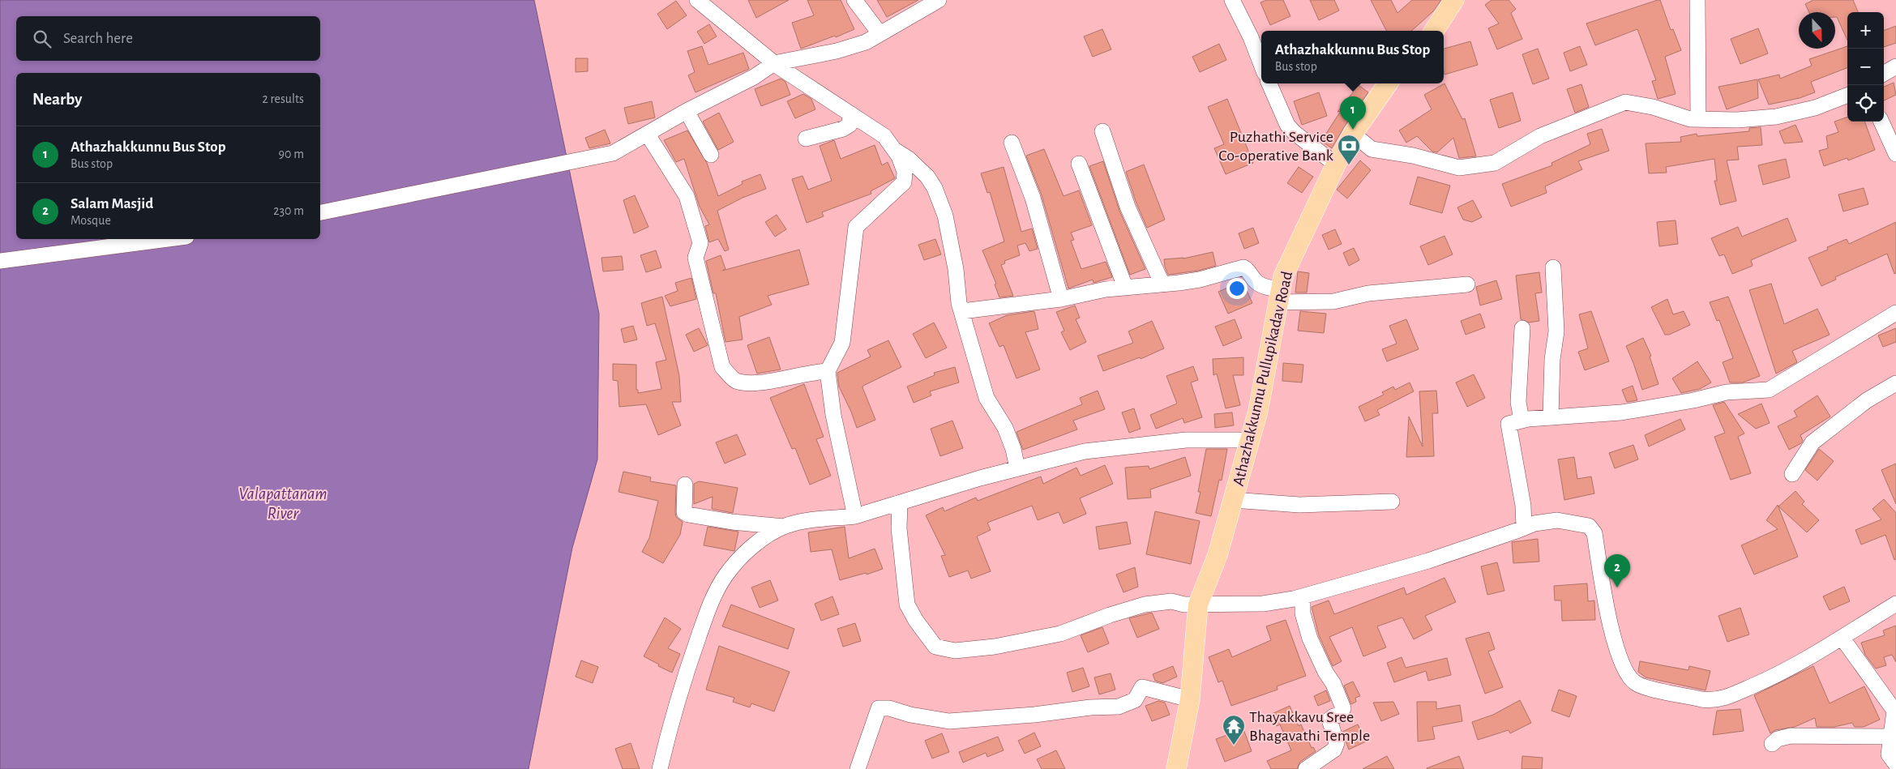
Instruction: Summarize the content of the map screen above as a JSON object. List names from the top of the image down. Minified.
{"streets":{"main road":["Athazhakkunnu Pullupikadav Road"]},"water":["Valapattanam River"],"places":{"bank":["Puzhathi Service Co-operative Bank"],"temple":["Thayakkavu Sree Bhagavathi Temple"]},"north":"bottom","page":{"map_buttons":["+","−"],"search":"Search here","popup":["Athazhakkunnu Bus Stop","Bus stop"],"heading":["Nearby","2 results"],"pins":["1","2"],"list":[{"mark":"1","name":"Athazhakkunnu Bus Stop","note":"Bus stop","value":"90 m"},{"mark":"2","name":"Salam Masjid","note":"Mosque","value":"230 m"}]}}
